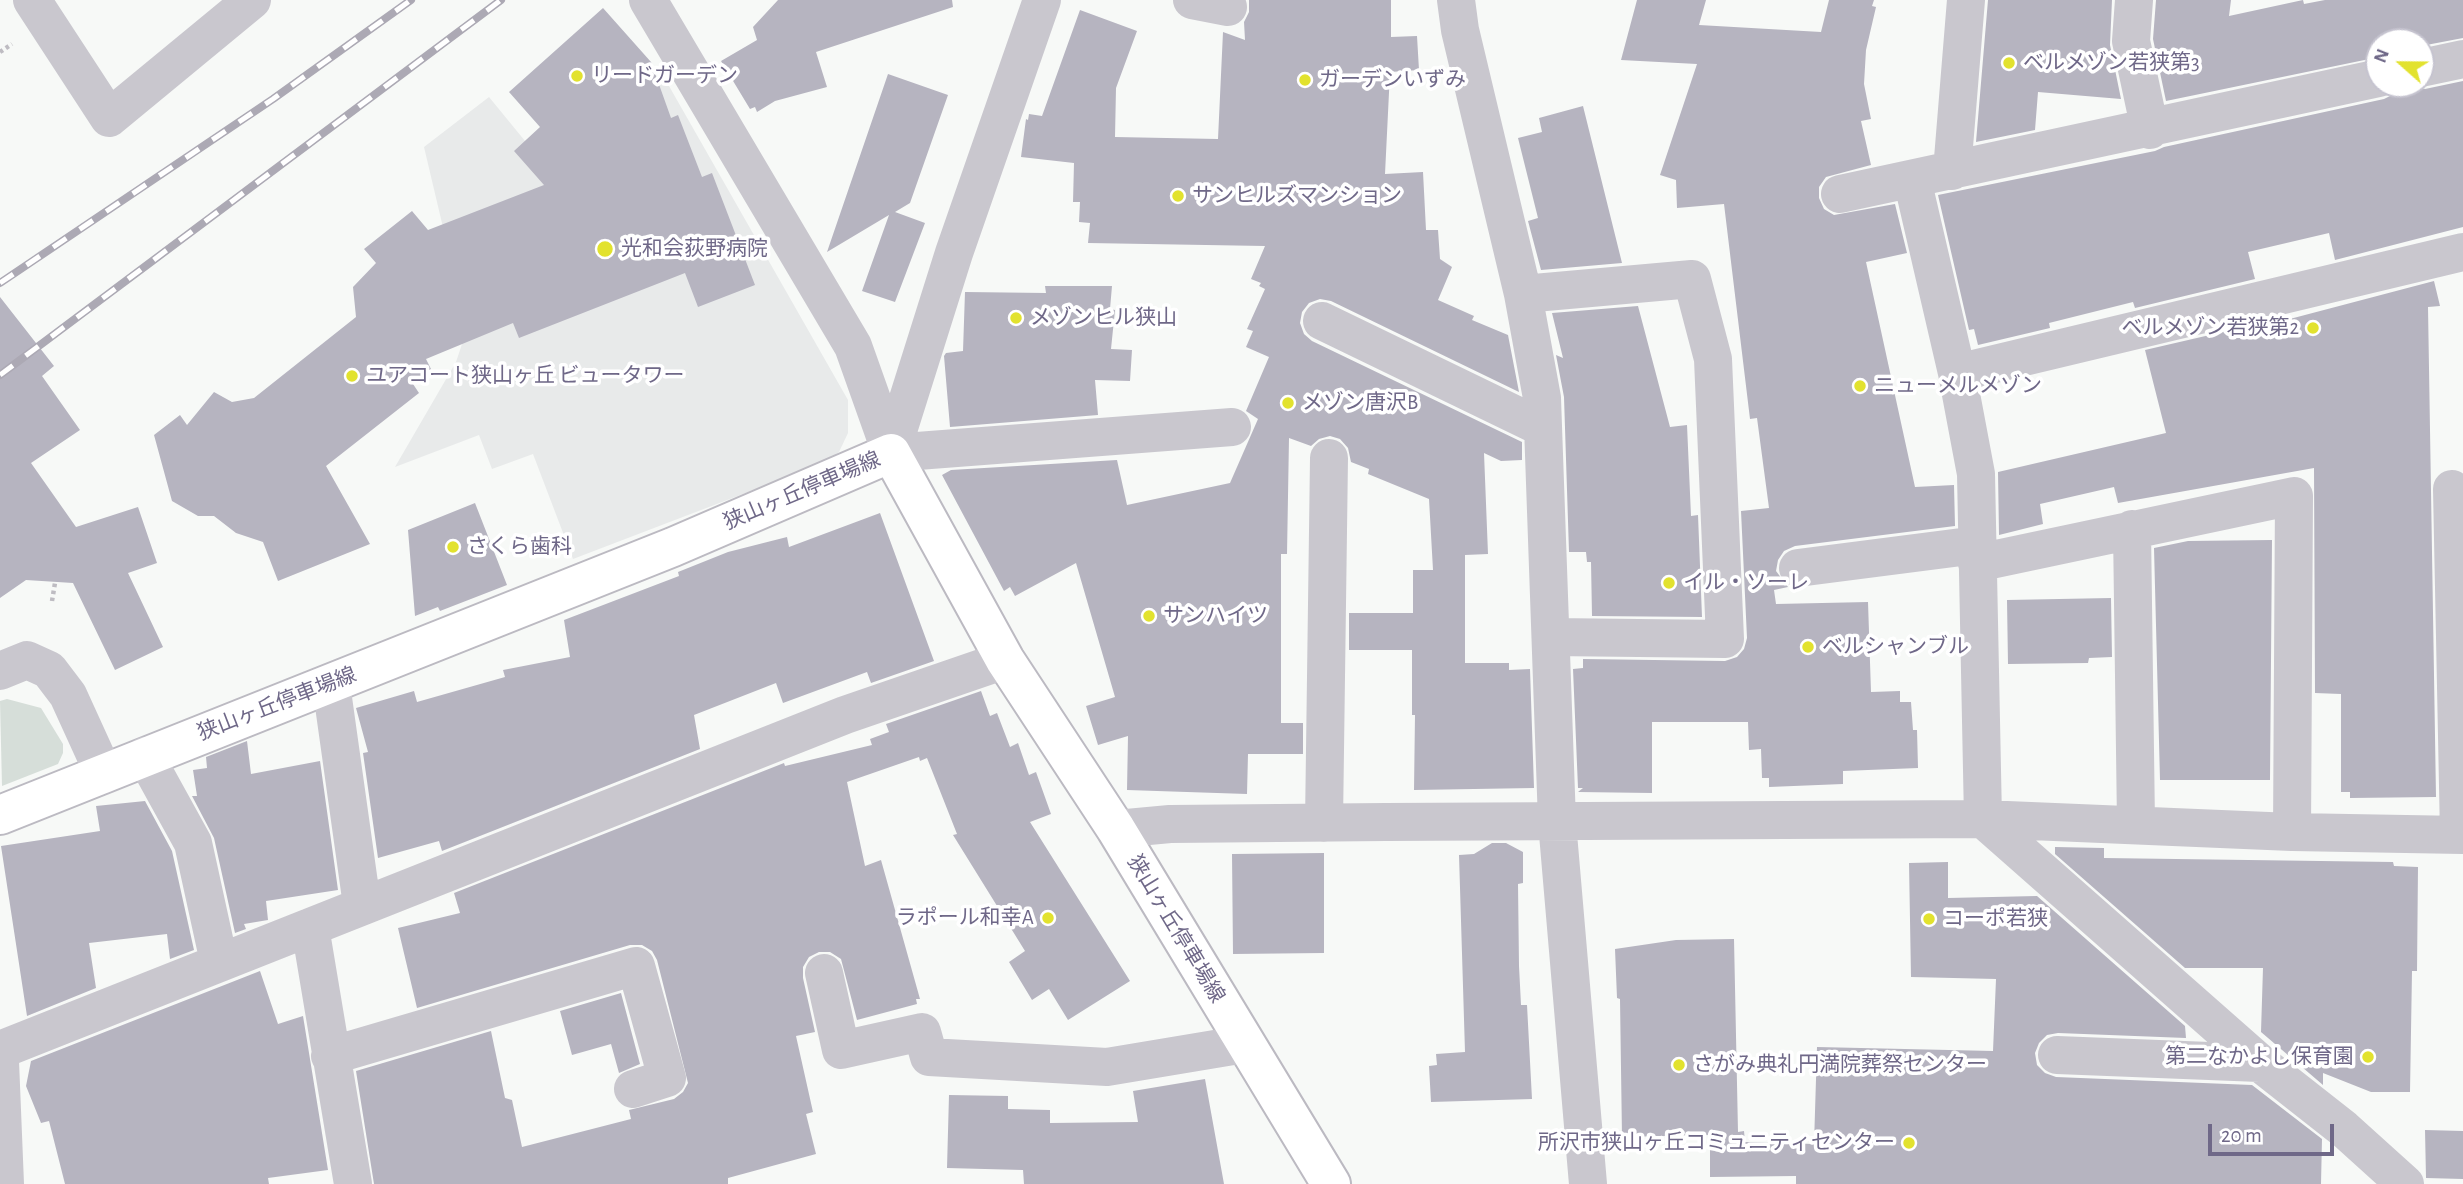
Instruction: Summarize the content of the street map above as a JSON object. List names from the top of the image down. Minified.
{"streets":{"main road":["狭山ヶ丘停車場線"]},"places":["ベルメゾン若狭第3","リードガーデン","ガーデンいずみ","サンヒルズマンション","光和会荻野病院","メゾンヒル狭山","ベルメゾン若狭第2","ユアコート狭山ヶ丘 ビュータワー","ニューメルメゾン","メゾン唐沢B","さくら歯科","イル・ソーレ","サンハイツ","ベルシャンブル","ラポール和幸A","コーポ若狭","第二なかよし保育園","さがみ典礼円満院葬祭センター","所沢市狭山ヶ丘コミュニティセンター"],"scale_bar":"20 m","north":"left"}
